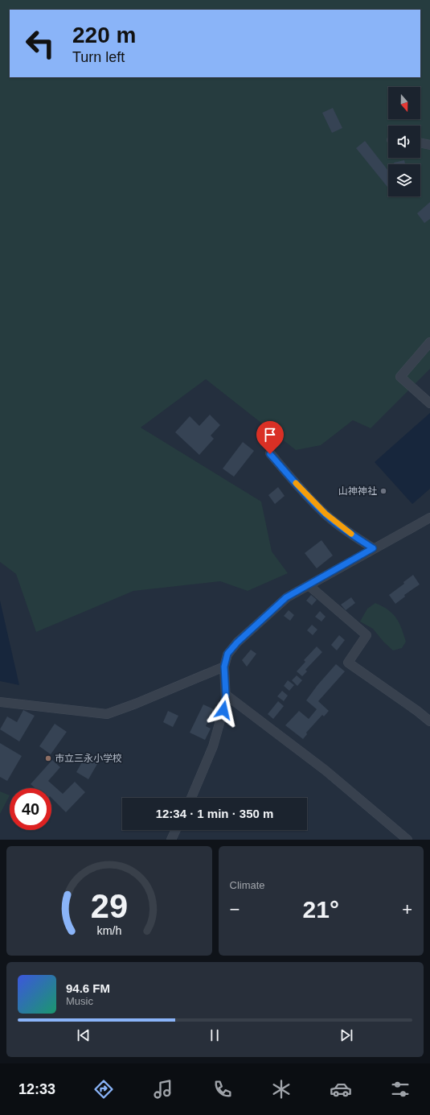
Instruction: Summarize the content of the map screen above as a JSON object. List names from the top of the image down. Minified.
{"places":["山神神社","市立三永小学校"],"north":"bottom","page":{"turn":["220 m","Turn left"],"limit":"40","trip":"12:34 · 1 min · 350 m","tile":"Climate","heat":["−","21°","+"],"song":["94.6 FM","Music"],"tabs":"12:33","gauge":["29","km/h"]}}
